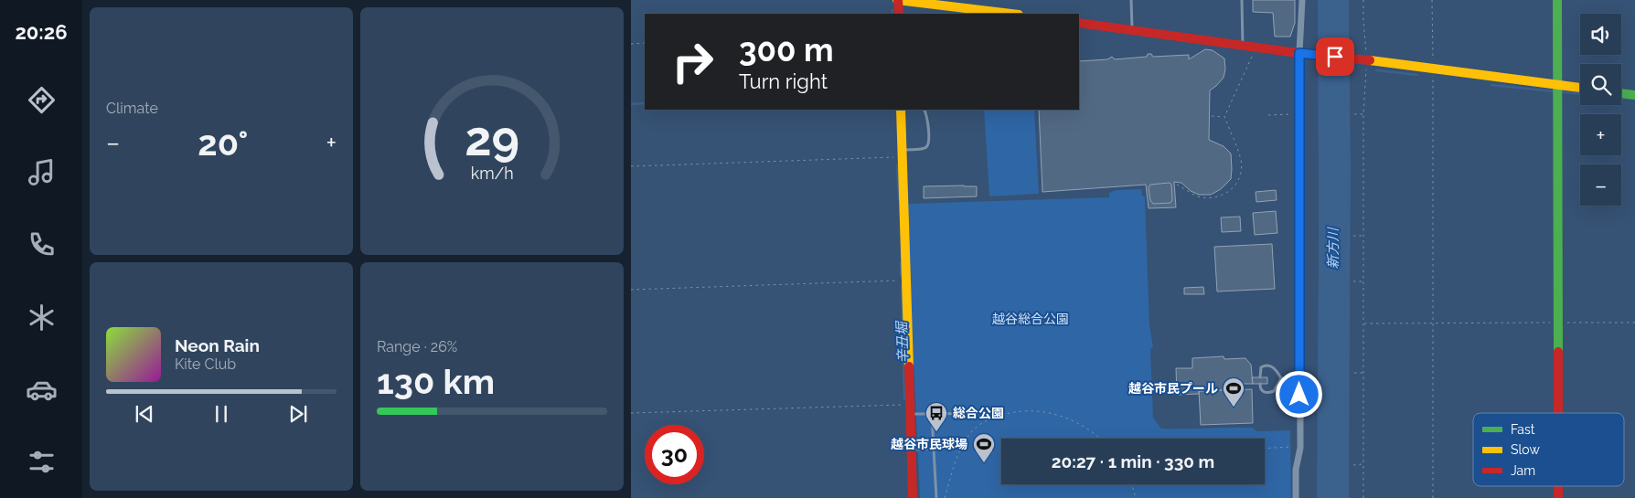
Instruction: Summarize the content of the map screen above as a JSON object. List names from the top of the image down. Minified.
{"water":["新方川","辛丑堀"],"parks":["越谷総合公園"],"places":{"sports":["越谷市民プール","越谷市民球場"],"bus stop":["総合公園"]},"legend":["Fast","Slow","Jam"],"page":{"tabs":"20:26","tile":["Climate",["Range · 26%","130 km"]],"map_buttons":["+","−"],"turn":["300 m","Turn right"],"heat":["−","20°","+"],"song":["Neon Rain","Kite Club"],"limit":"30","trip":"20:27 · 1 min · 330 m","gauge":["29","km/h"]}}
